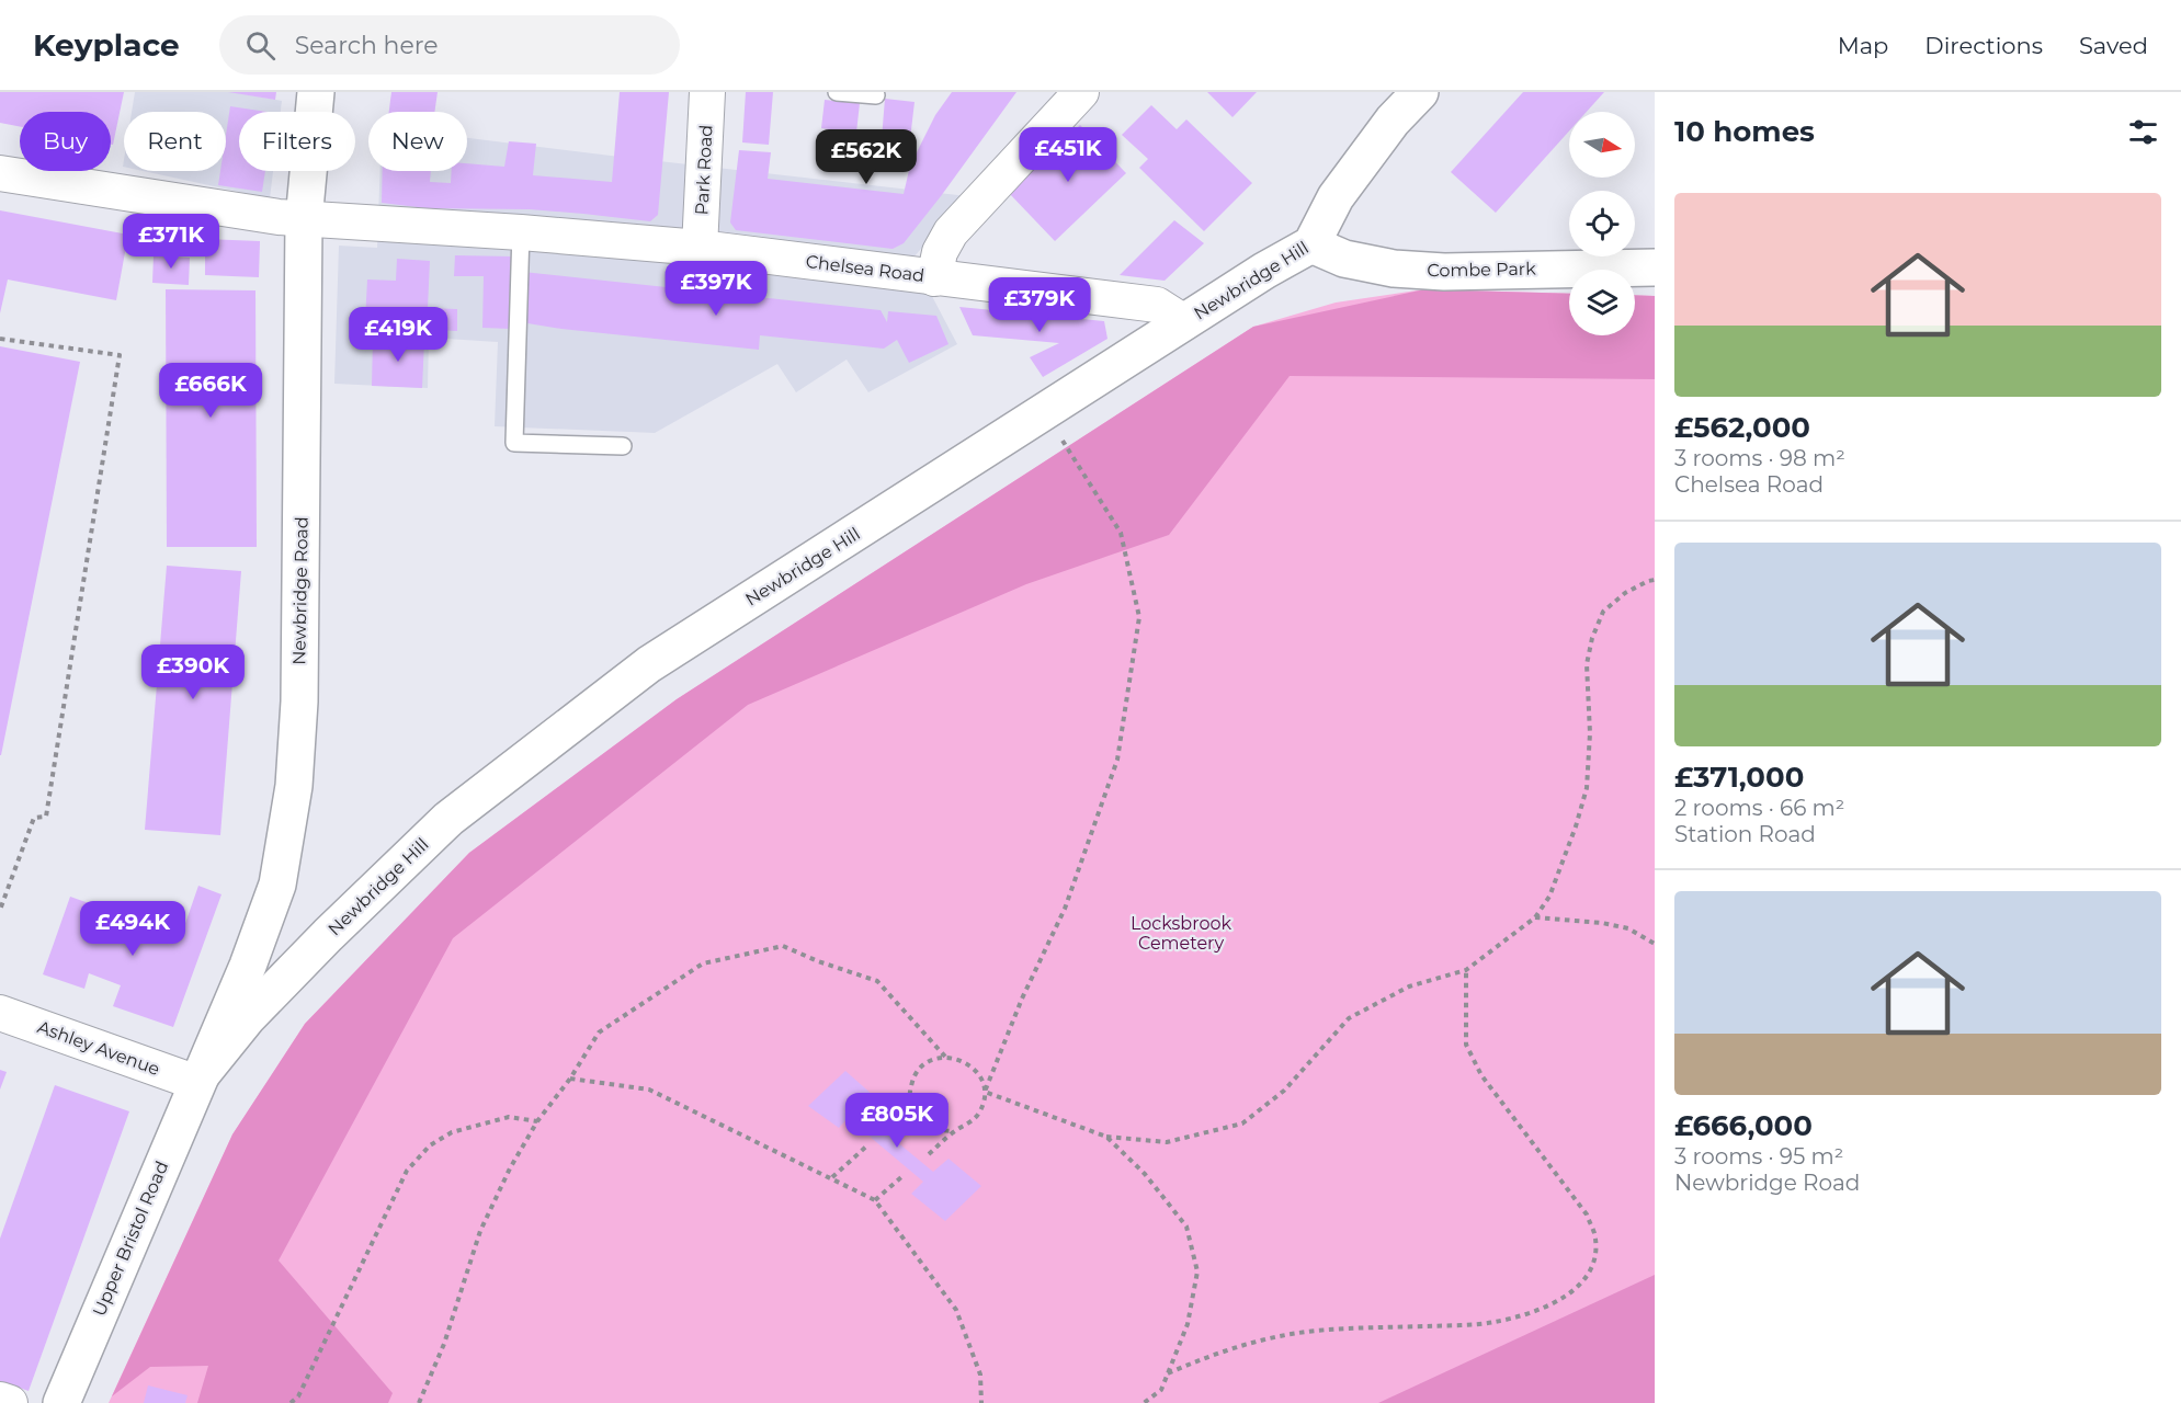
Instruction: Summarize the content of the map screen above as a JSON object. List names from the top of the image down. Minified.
{"streets":{"main road":["Combe Park","Newbridge Hill","Newbridge Road","Upper Bristol Road"],"street":["Park Road","Chelsea Road","Ashley Avenue"]},"crossings":[["Park Road","Chelsea Road"],["Chelsea Road","Newbridge Hill"],["Chelsea Road","Newbridge Road"],["Combe Park","Newbridge Hill"],["Newbridge Hill","Newbridge Road"],["Newbridge Hill","Ashley Avenue"],["Newbridge Hill","Upper Bristol Road"],["Newbridge Road","Ashley Avenue"],["Newbridge Road","Upper Bristol Road"],["Ashley Avenue","Upper Bristol Road"]],"parks":["Locksbrook Cemetery"],"north":"right","page":{"header":"Keyplace","search":"Search here","nav":["Map","Directions","Saved"],"heading":"10 homes","chip":["Buy","Rent","Filters","New"],"price":["£451K","£562K","£371K","£397K","£379K","£419K","£666K","£390K","£494K","£805K"],"list":[{"name":"£562,000","note":"3 rooms · 98 m² · Chelsea Road"},{"name":"£371,000","note":"2 rooms · 66 m² · Station Road"},{"name":"£666,000","note":"3 rooms · 95 m² · Newbridge Road"}]}}
